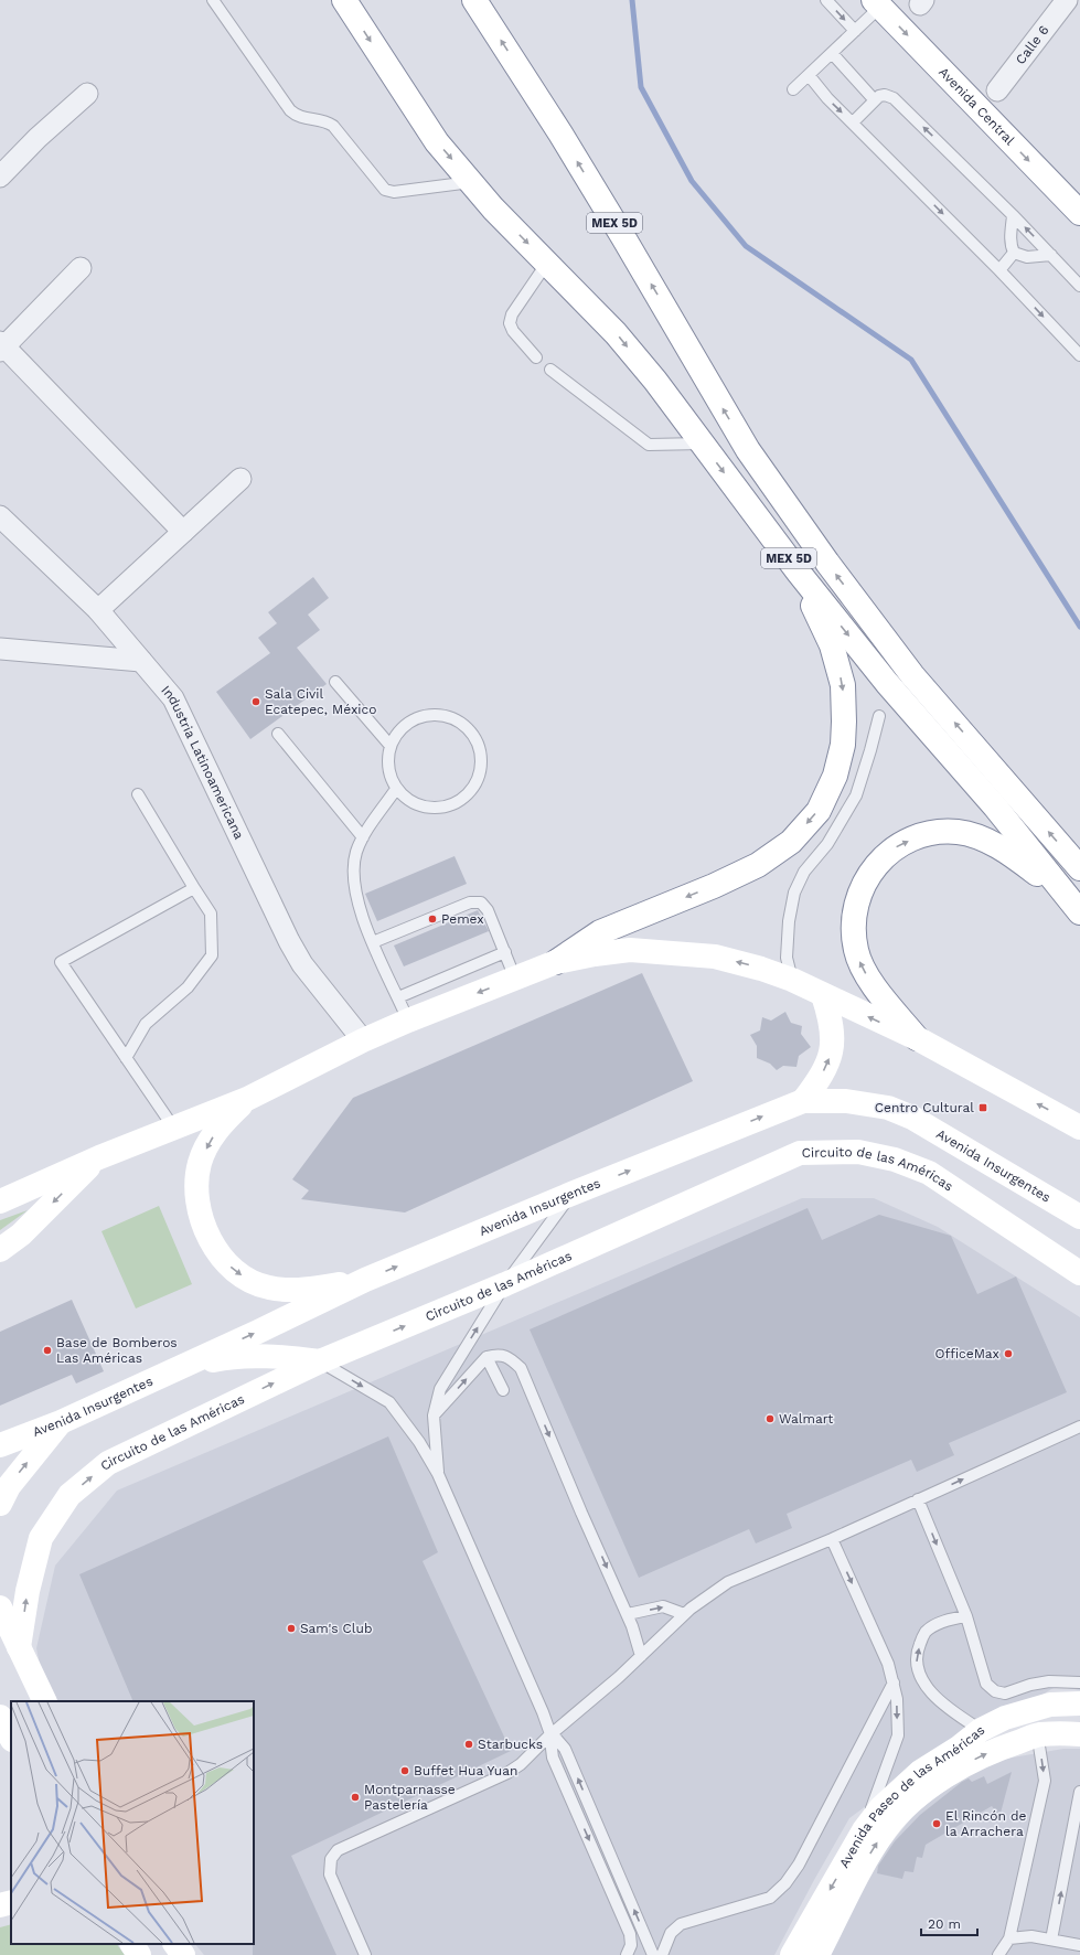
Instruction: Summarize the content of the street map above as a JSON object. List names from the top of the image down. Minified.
{"streets":{"main road":["Avenida Central","MEX 5D","Avenida Insurgentes","Circuito de las Américas","Avenida Paseo de las Américas"],"street":["Calle 6","Industria Latinoamericana"]},"one_way":["Avenida Central","Circuito de las Américas"],"places":{"other":["Sala Civil Ecatepec, México","Pemex","Base de Bomberos Las Américas","OfficeMax","Walmart","Sam's Club","Starbucks","Buffet Hua Yuan","Montparnasse Pastelería","El Rincón de la Arrachera"],"transit":["Centro Cultural"]},"scale_bar":"20 m"}
